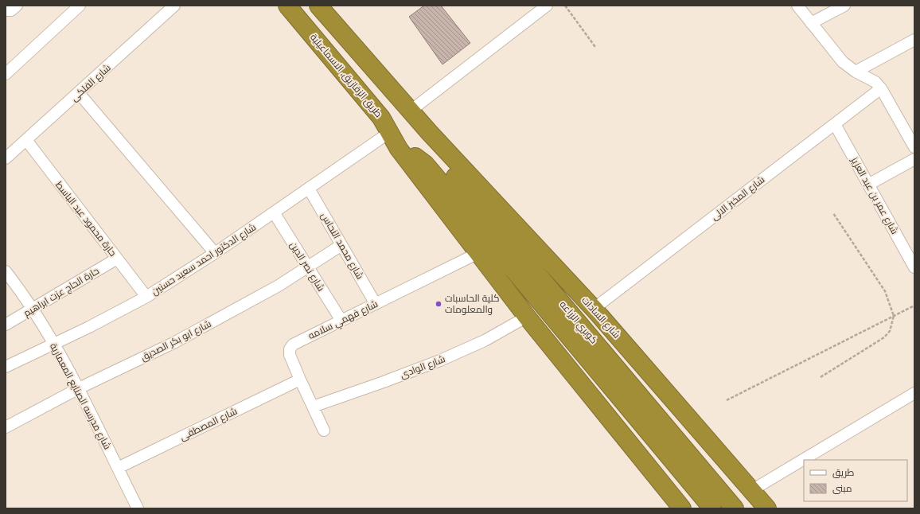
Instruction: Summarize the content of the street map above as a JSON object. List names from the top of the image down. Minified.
{"streets":{"highway":["طريق الزقازيق, الاسماعيلية","شارع السادات","كوبري الزراعه"],"street":["شارع الفلكى","شارع عمر بن عبد العزيز","شارع المخبز الالى","حارة محمود عبد الباسط","شارع محمد النحاس","شارع الدكتور احمد سعيد حسنين","شارع نصر الدين","حارة الحاج عزت ابراهيم","شارع فهمي سلامه","شارع ابو بكر الصديق","شارع الوادى","شارع مدرسه الصنايع المعمارية","شارع المصطفى"]},"crossings":[["طريق الزقازيق, الاسماعيلية","شارع الدكتور احمد سعيد حسنين"],["طريق الزقازيق, الاسماعيلية","كوبري الزراعه"],["شارع الفلكى","حارة محمود عبد الباسط"],["شارع عمر بن عبد العزيز","شارع المخبز الالى"],["شارع المخبز الالى","شارع السادات"],["حارة محمود عبد الباسط","شارع الدكتور احمد سعيد حسنين"],["حارة محمود عبد الباسط","حارة الحاج عزت ابراهيم"],["شارع محمد النحاس","شارع الدكتور احمد سعيد حسنين"],["شارع محمد النحاس","شارع فهمي سلامه"],["شارع محمد النحاس","شارع ابو بكر الصديق"],["شارع الدكتور احمد سعيد حسنين","شارع نصر الدين"],["شارع الدكتور احمد سعيد حسنين","شارع مدرسه الصنايع المعمارية"],["شارع نصر الدين","شارع فهمي سلامه"],["شارع نصر الدين","شارع ابو بكر الصديق"],["حارة الحاج عزت ابراهيم","شارع مدرسه الصنايع المعمارية"],["شارع السادات","كوبري الزراعه"],["شارع فهمي سلامه","شارع الوادى"],["شارع فهمي سلامه","شارع المصطفى"],["شارع ابو بكر الصديق","شارع مدرسه الصنايع المعمارية"],["شارع مدرسه الصنايع المعمارية","شارع المصطفى"]],"places":["كلية الحاسبات والمعلومات"],"legend":["طريق","مبنى"]}
